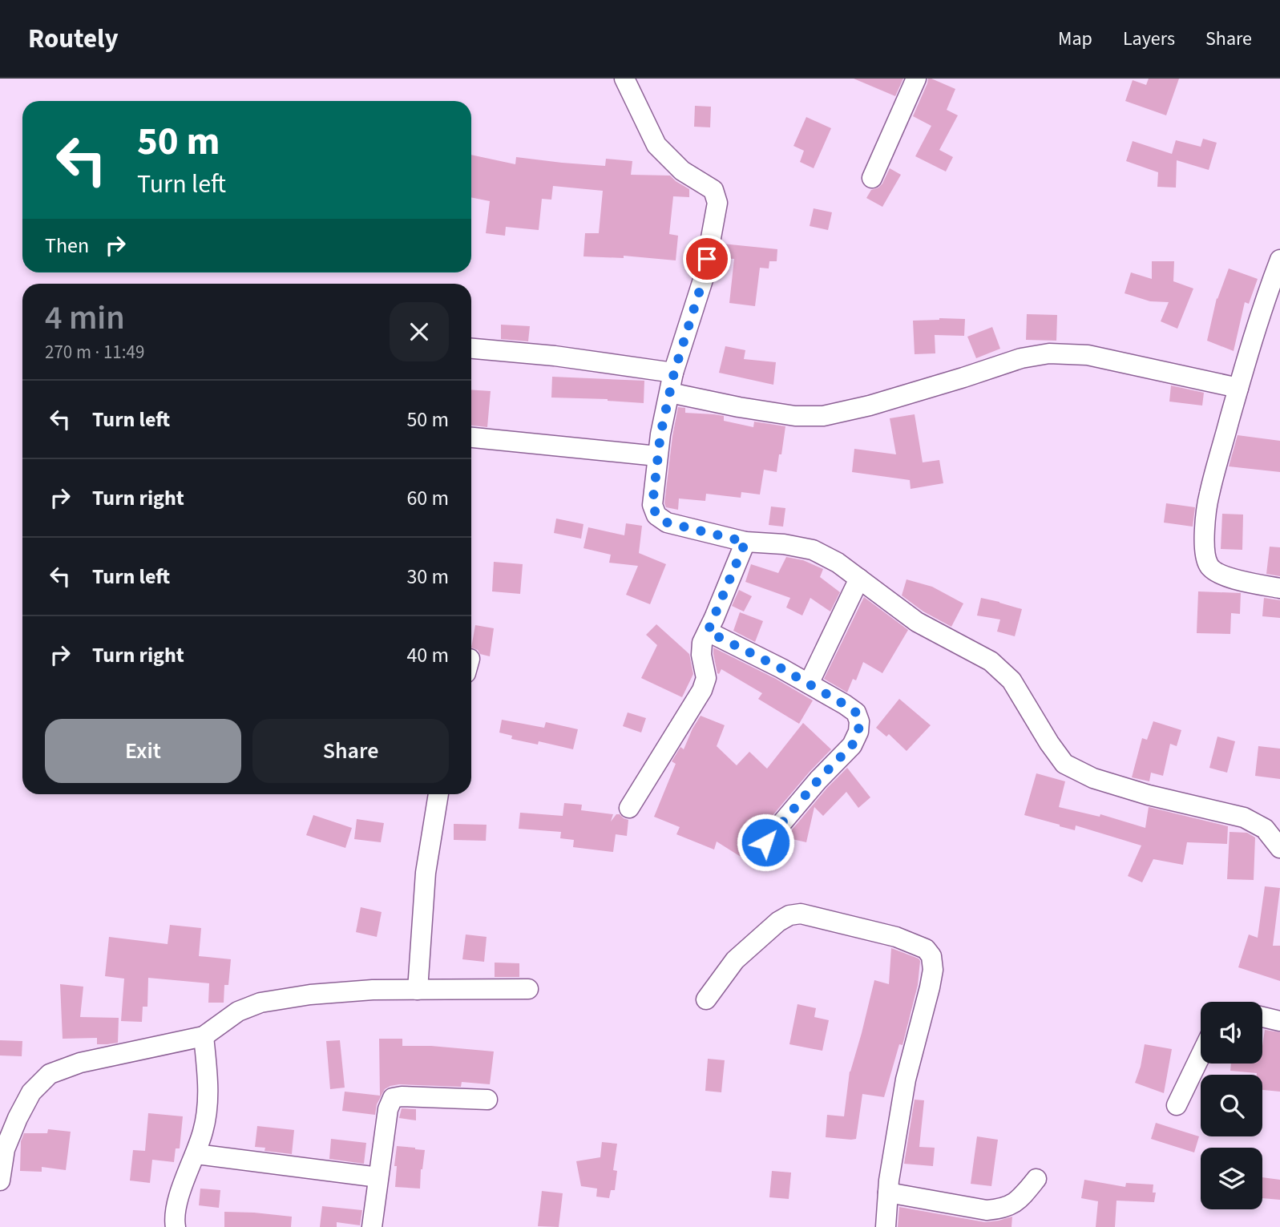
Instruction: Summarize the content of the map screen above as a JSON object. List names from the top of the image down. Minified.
{"page":{"header":"Routely","nav":["Map","Layers","Share"],"turn":["50 m","Turn left"],"then":"Then","heading":["4 min","270 m · 11:49"],"list":[{"name":"Turn left","value":"50 m"},{"name":"Turn right","value":"60 m"},{"name":"Turn left","value":"30 m"},{"name":"Turn right","value":"40 m"}],"buttons":["Exit","Share"]}}
